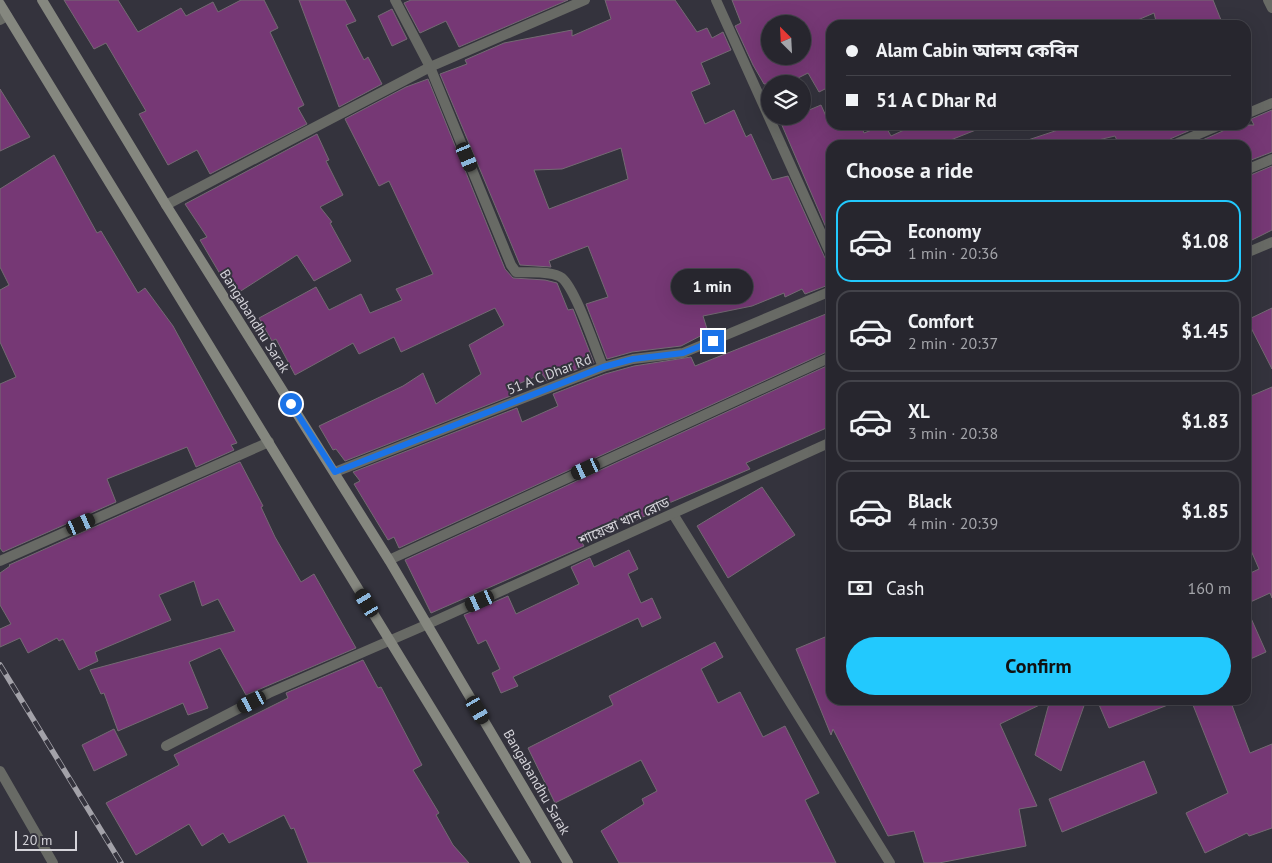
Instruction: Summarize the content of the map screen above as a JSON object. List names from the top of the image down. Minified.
{"streets":{"main road":["Bangabandhu Sarak"],"street":["51 A C Dhar Rd","শায়েস্তা খান রোড"]},"crossings":[["Bangabandhu Sarak","51 A C Dhar Rd"],["Bangabandhu Sarak","শায়েস্তা খান রোড"]],"scale_bar":"20 m","north":"top left","page":{"banner":["Alam Cabin আলম কেবিন","51 A C Dhar Rd"],"heading":"Choose a ride","list":[{"name":"Economy","note":"1 min · 20:36","value":"$1.08"},{"name":"Comfort","note":"2 min · 20:37","value":"$1.45"},{"name":"XL","note":"3 min · 20:38","value":"$1.83"},{"name":"Black","note":"4 min · 20:39","value":"$1.85"}],"bubble":"1 min","pay":["Cash","160 m"],"buttons":"Confirm","scale":"20 m"}}
